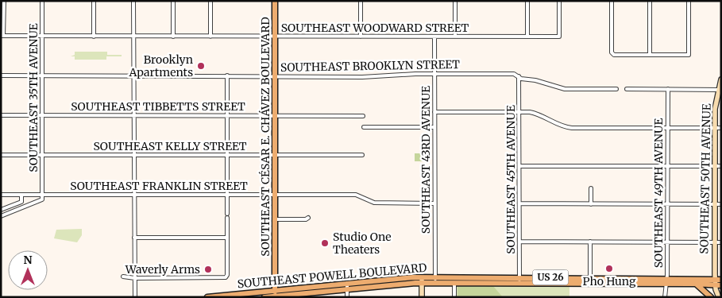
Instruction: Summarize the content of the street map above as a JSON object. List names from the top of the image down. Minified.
{"streets":{"main road":["SOUTHEAST CÉSAR E. CHÁVEZ BOULEVARD","SOUTHEAST 50TH AVENUE","SOUTHEAST POWELL BOULEVARD","US 26"],"street":["SOUTHEAST WOODWARD STREET","SOUTHEAST BROOKLYN STREET","SOUTHEAST 35TH AVENUE","SOUTHEAST TIBBETTS STREET","SOUTHEAST KELLY STREET","SOUTHEAST 43RD AVENUE","SOUTHEAST 45TH AVENUE","SOUTHEAST FRANKLIN STREET","SOUTHEAST 49TH AVENUE"]},"crossings":[["SOUTHEAST WOODWARD STREET","SOUTHEAST 35TH AVENUE"],["SOUTHEAST WOODWARD STREET","SOUTHEAST CÉSAR E. CHÁVEZ BOULEVARD"],["SOUTHEAST WOODWARD STREET","SOUTHEAST 43RD AVENUE"],["SOUTHEAST BROOKLYN STREET","SOUTHEAST 35TH AVENUE"],["SOUTHEAST BROOKLYN STREET","SOUTHEAST CÉSAR E. CHÁVEZ BOULEVARD"],["SOUTHEAST BROOKLYN STREET","SOUTHEAST 43RD AVENUE"],["SOUTHEAST BROOKLYN STREET","SOUTHEAST 45TH AVENUE"],["SOUTHEAST 35TH AVENUE","SOUTHEAST TIBBETTS STREET"],["SOUTHEAST 35TH AVENUE","SOUTHEAST KELLY STREET"],["SOUTHEAST 35TH AVENUE","SOUTHEAST FRANKLIN STREET"],["SOUTHEAST TIBBETTS STREET","SOUTHEAST CÉSAR E. CHÁVEZ BOULEVARD"],["SOUTHEAST CÉSAR E. CHÁVEZ BOULEVARD","SOUTHEAST KELLY STREET"],["SOUTHEAST CÉSAR E. CHÁVEZ BOULEVARD","SOUTHEAST FRANKLIN STREET"],["SOUTHEAST CÉSAR E. CHÁVEZ BOULEVARD","SOUTHEAST POWELL BOULEVARD"],["SOUTHEAST 43RD AVENUE","SOUTHEAST FRANKLIN STREET"],["SOUTHEAST 43RD AVENUE","SOUTHEAST POWELL BOULEVARD"],["SOUTHEAST 50TH AVENUE","SOUTHEAST POWELL BOULEVARD"],["SOUTHEAST 45TH AVENUE","SOUTHEAST POWELL BOULEVARD"],["SOUTHEAST 49TH AVENUE","SOUTHEAST POWELL BOULEVARD"]],"places":["Brooklyn Apartments","Studio One Theaters","Pho Hung","Waverly Arms"],"north":"top"}
